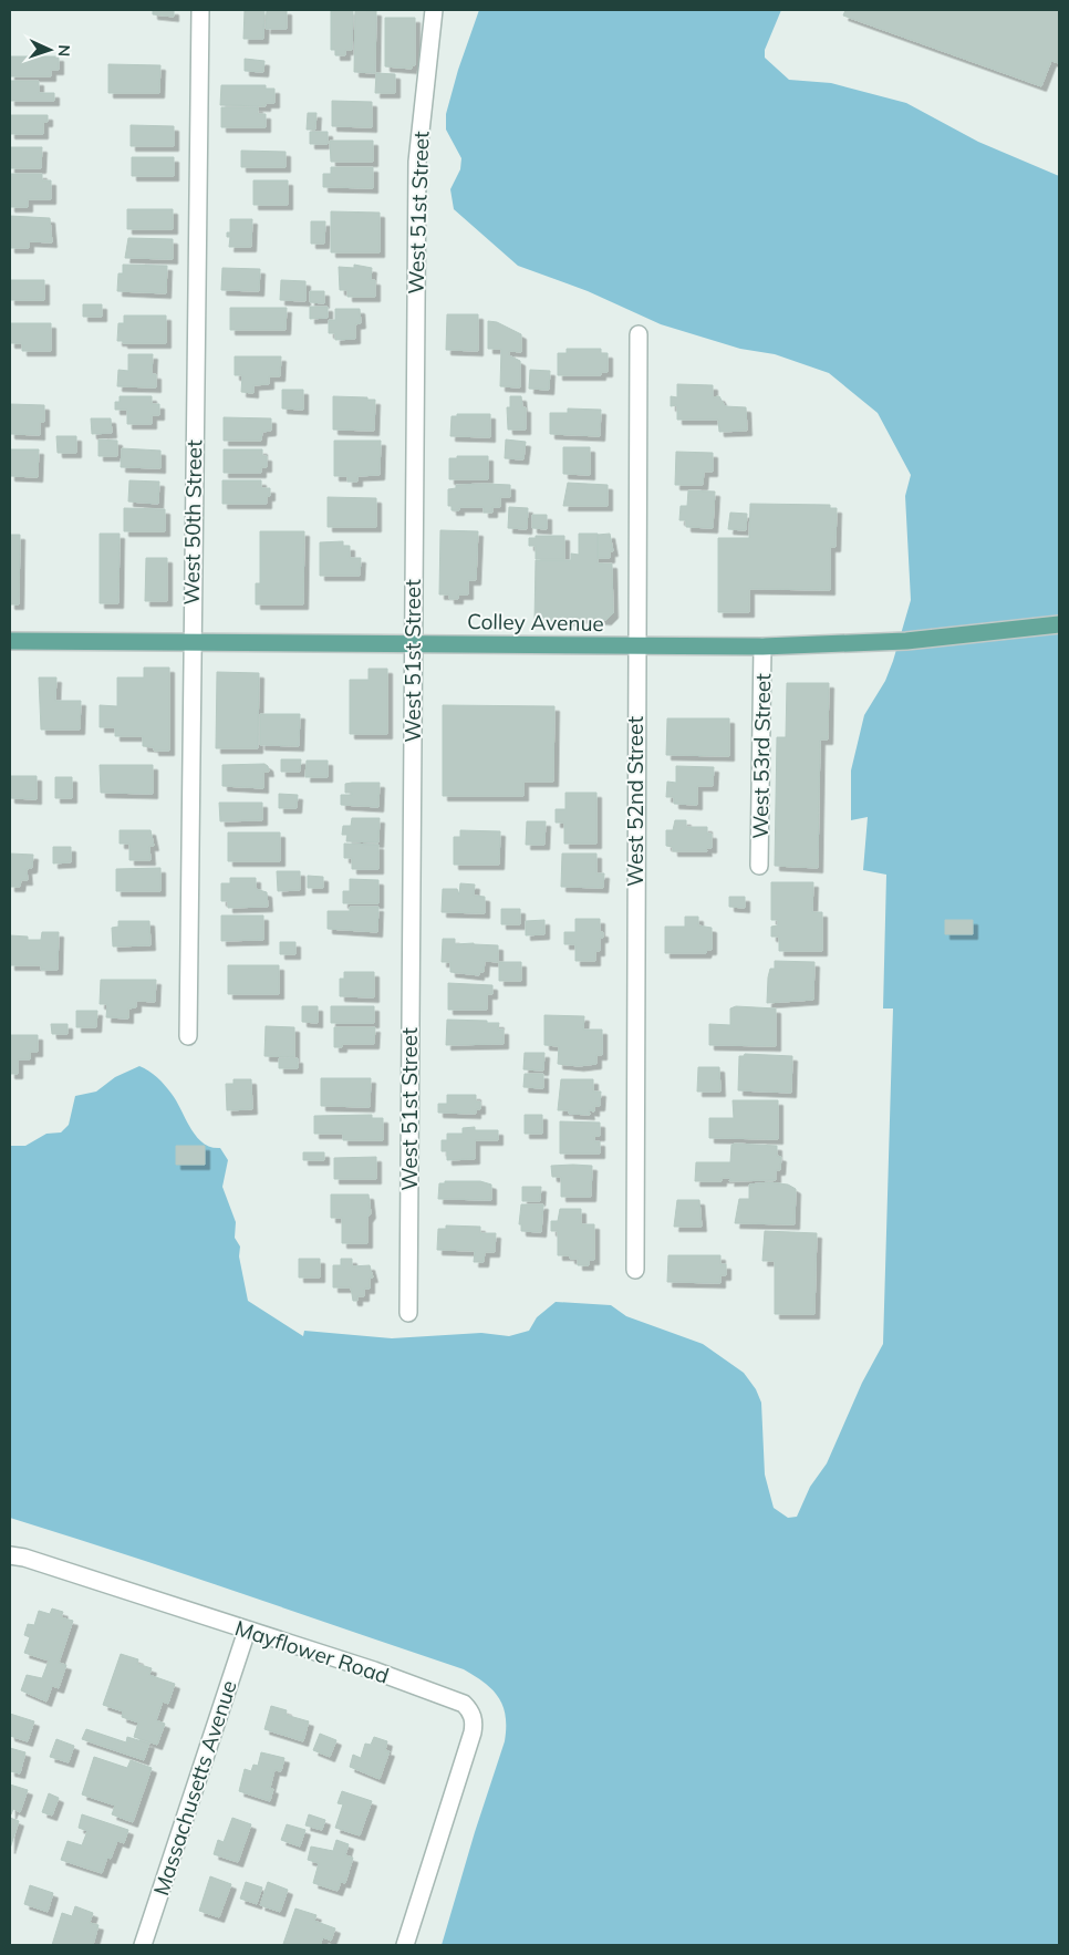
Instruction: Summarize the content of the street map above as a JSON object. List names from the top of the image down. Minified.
{"streets":{"main road":["Colley Avenue"],"street":["West 51st Street","West 50th Street","West 53rd Street","West 52nd Street","Mayflower Road","Massachusetts Avenue"]},"crossings":[["West 51st Street","Colley Avenue"],["West 50th Street","Colley Avenue"],["Colley Avenue","West 53rd Street"],["Colley Avenue","West 52nd Street"],["Mayflower Road","Massachusetts Avenue"]],"north":"right"}
